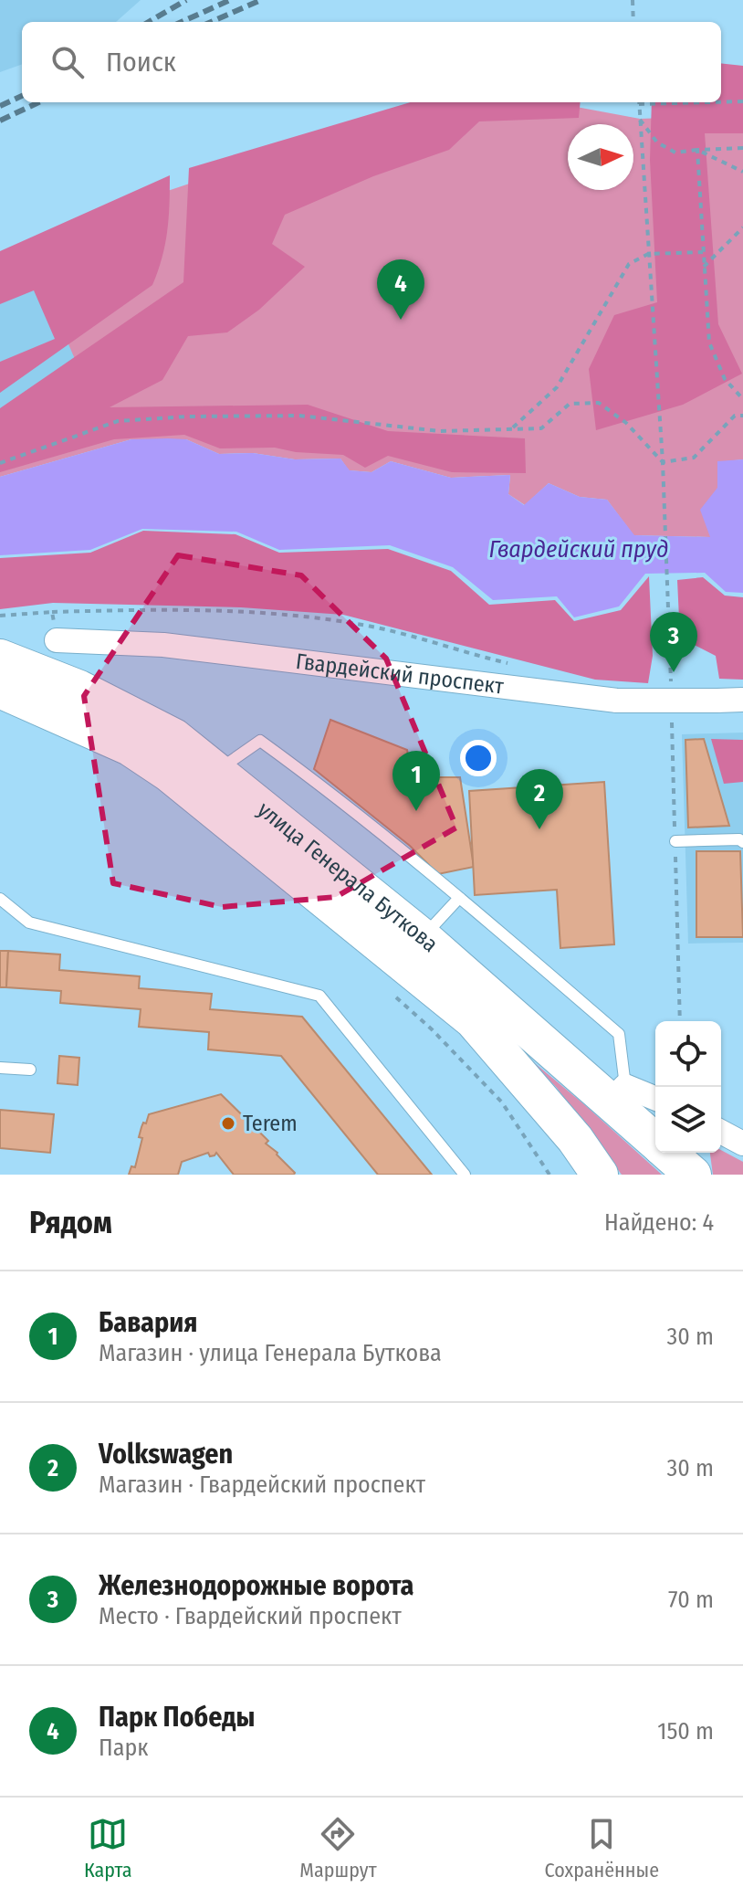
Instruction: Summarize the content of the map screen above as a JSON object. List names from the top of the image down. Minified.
{"streets":{"main road":["улица Генерала Буткова"],"street":["Гвардейский проспект"]},"water":["Гвардейский пруд"],"places":["Terem"],"north":"right","page":{"search":"Поиск","pins":["4","3","1","2"],"heading":["Рядом","Найдено: 4"],"list":[{"mark":"1","name":"Бавария","note":"Магазин · улица Генерала Буткова","value":"30 m"},{"mark":"2","name":"Volkswagen","note":"Магазин · Гвардейский проспект","value":"30 m"},{"mark":"3","name":"Железнодорожные ворота","note":"Место · Гвардейский проспект","value":"70 m"},{"mark":"4","name":"Парк Победы","note":"Парк","value":"150 m"}],"nav":["Карта","Маршрут","Сохранённые"]}}
